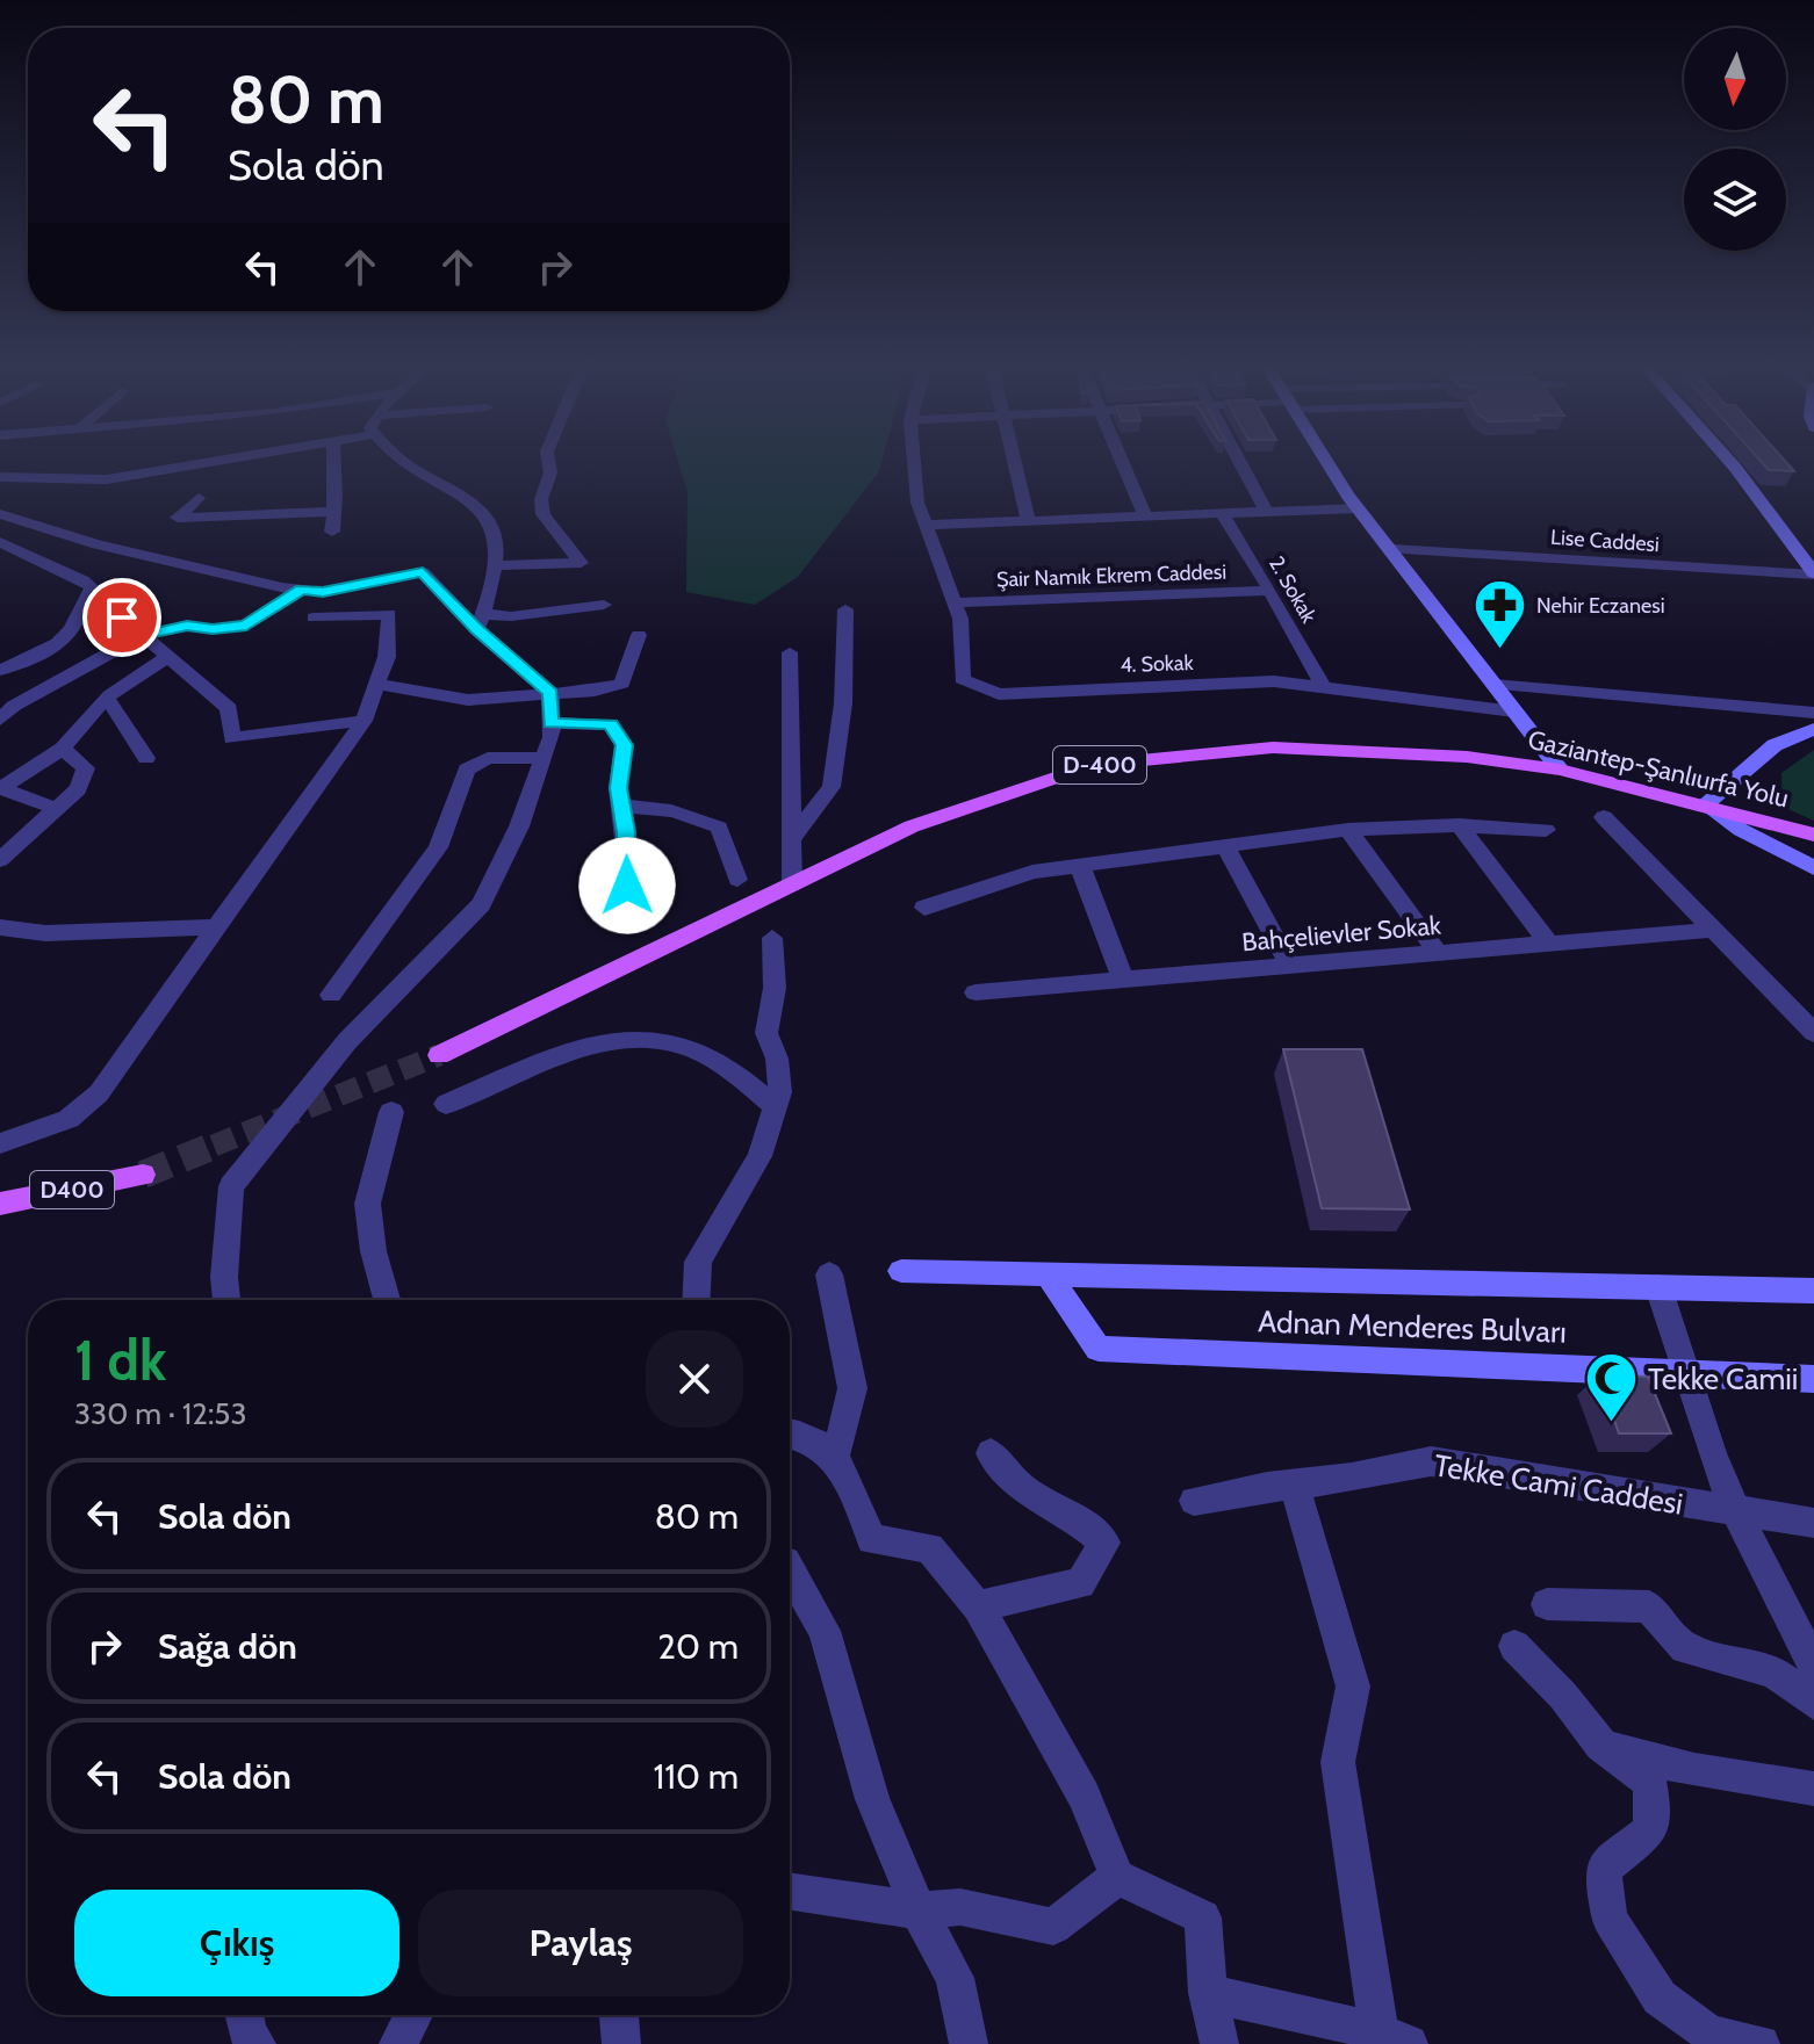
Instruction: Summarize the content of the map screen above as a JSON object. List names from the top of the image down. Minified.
{"streets":{"main road":["D-400","Gaziantep-Şanlıurfa Yolu","D400"],"street":["Lise Caddesi","Şair Namık Ekrem Caddesi","2. Sokak","4. Sokak","Bahçelievler Sokak","Adnan Menderes Bulvarı","Tekke Cami Caddesi"]},"crossings":[["Şair Namık Ekrem Caddesi","2. Sokak"],["Şair Namık Ekrem Caddesi","4. Sokak"],["2. Sokak","4. Sokak"]],"places":{"pharmacy":["Nehir Eczanesi"],"mosque":["Tekke Camii"]},"north":"bottom","page":{"turn":["80 m","Sola dön"],"heading":["1 dk","330 m · 12:53"],"list":[{"name":"Sola dön","value":"80 m"},{"name":"Sağa dön","value":"20 m"},{"name":"Sola dön","value":"110 m"}],"buttons":["Çıkış","Paylaş"]}}
